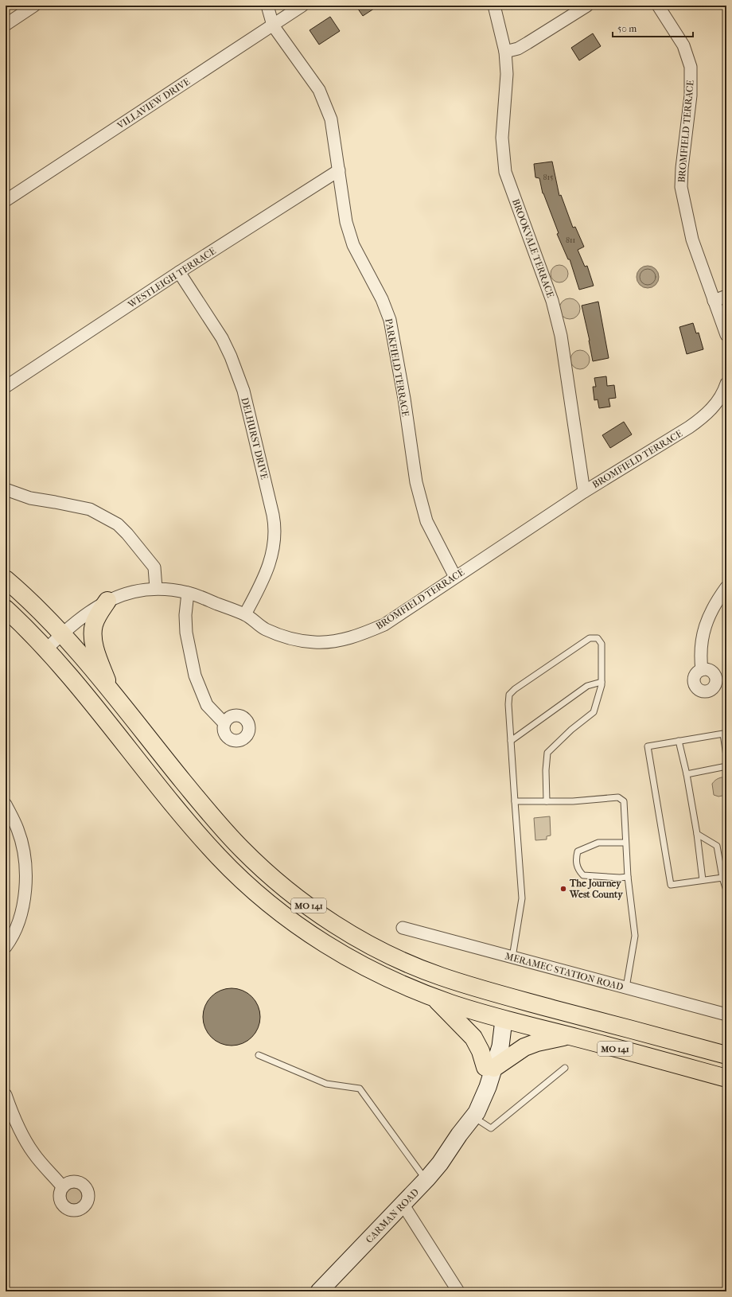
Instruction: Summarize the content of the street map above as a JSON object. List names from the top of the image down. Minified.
{"streets":{"highway":["MO 141"],"street":["VILLAVIEW DRIVE","BROMFIELD TERRACE","BROOKVALE TERRACE","WESTLEIGH TERRACE","PARKFIELD TERRACE","DELHURST DRIVE","MERAMEC STATION ROAD","CARMAN ROAD"]},"crossings":[["VILLAVIEW DRIVE","PARKFIELD TERRACE"],["BROMFIELD TERRACE","BROOKVALE TERRACE"],["BROMFIELD TERRACE","PARKFIELD TERRACE"],["BROMFIELD TERRACE","DELHURST DRIVE"],["BROMFIELD TERRACE","MO 141"],["WESTLEIGH TERRACE","PARKFIELD TERRACE"],["WESTLEIGH TERRACE","DELHURST DRIVE"],["MO 141","CARMAN ROAD"]],"places":["The Journey West County"],"house_numbers":["815","811"],"scale_bar":"50 m"}
